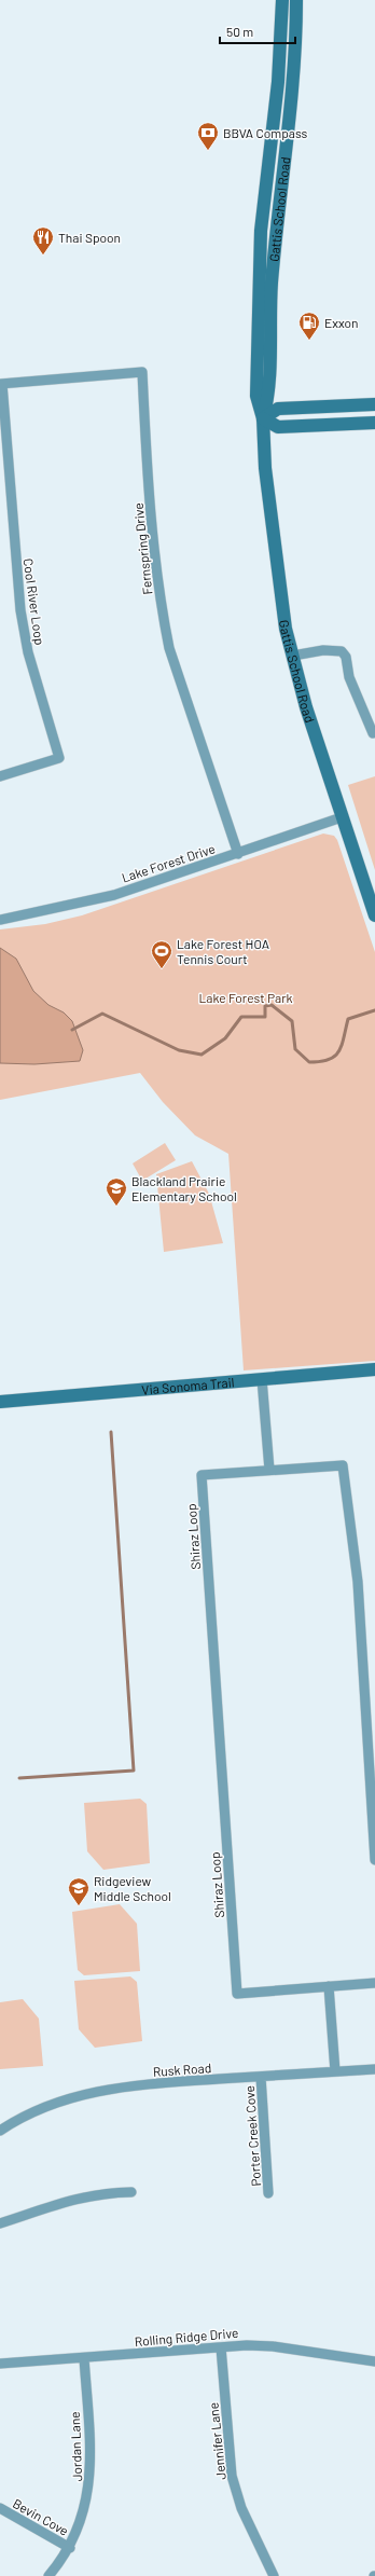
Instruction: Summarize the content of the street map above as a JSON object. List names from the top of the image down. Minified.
{"streets":{"main road":["Gattis School Road","Via Sonoma Trail"],"street":["Fernspring Drive","Cool River Loop","Lake Forest Drive","Shiraz Loop","Rusk Road","Porter Creek Cove","Rolling Ridge Drive","Jennifer Lane","Jordan Lane","Bevin Cove"]},"crossings":[["Gattis School Road","Lake Forest Drive"],["Fernspring Drive","Cool River Loop"],["Fernspring Drive","Lake Forest Drive"],["Rusk Road","Porter Creek Cove"],["Rolling Ridge Drive","Jennifer Lane"],["Rolling Ridge Drive","Jordan Lane"],["Jordan Lane","Bevin Cove"]],"parks":["Lake Forest Park"],"places":{"bank":["BBVA Compass"],"restaurant":["Thai Spoon"],"fuel station":["Exxon"],"sports":["Lake Forest HOA Tennis Court"],"school or university":["Blackland Prairie Elementary School","Ridgeview Middle School"]},"scale_bar":"50 m"}
